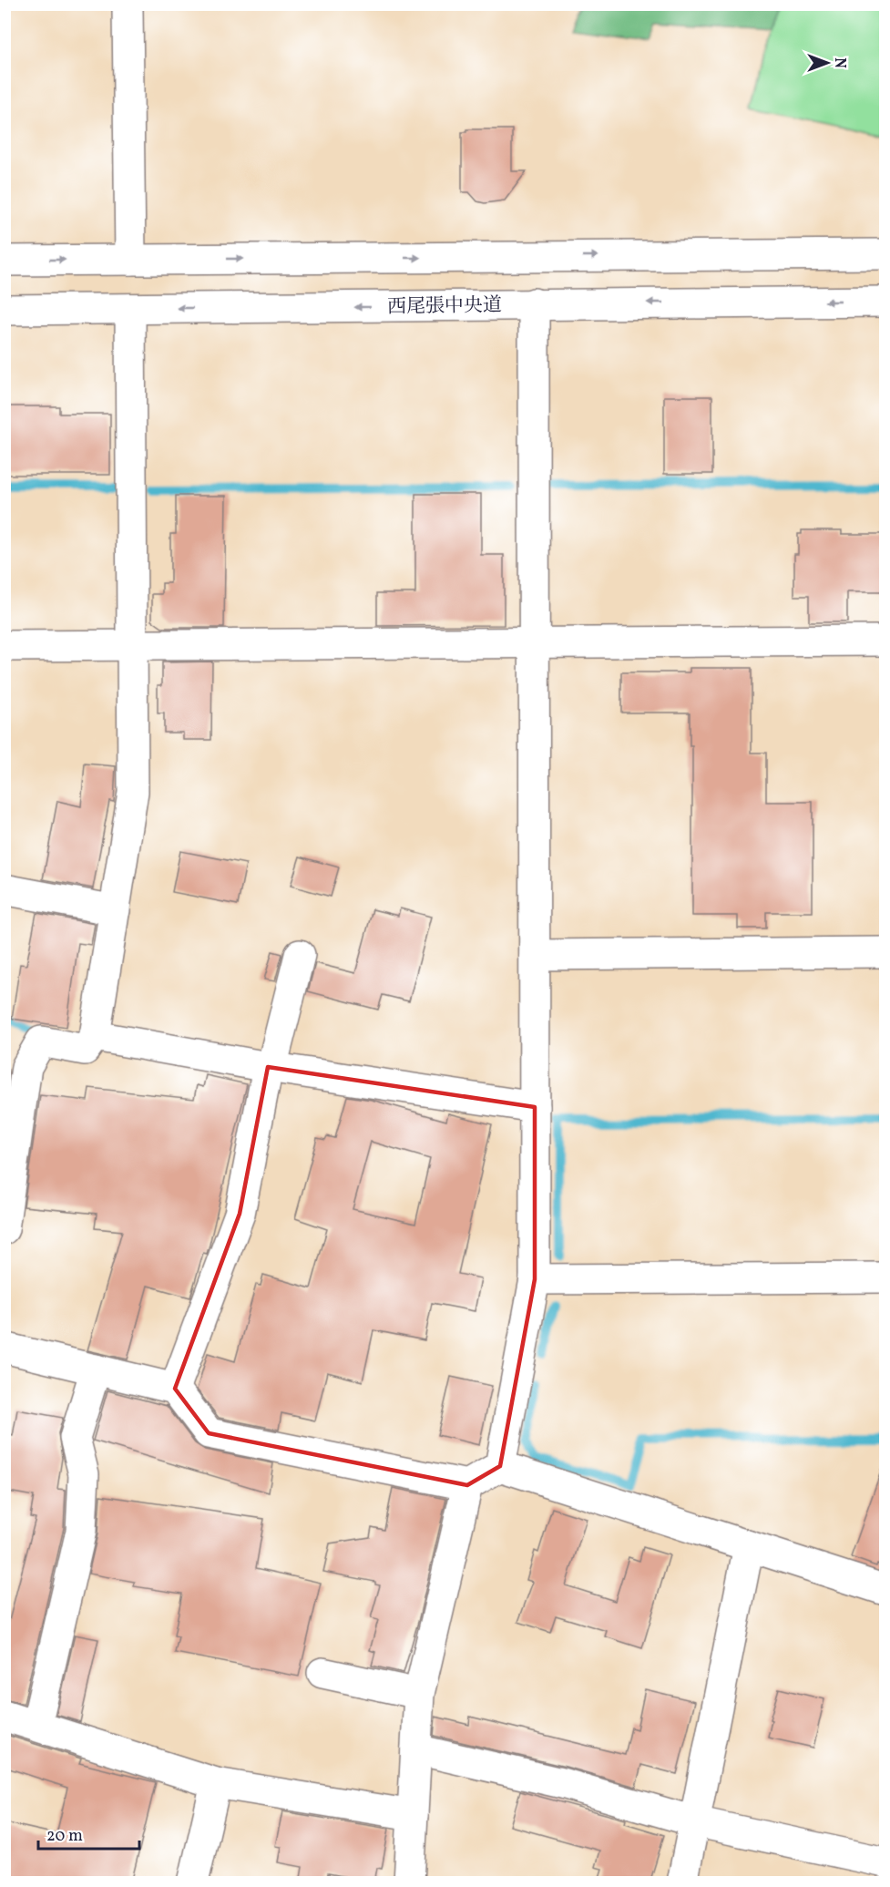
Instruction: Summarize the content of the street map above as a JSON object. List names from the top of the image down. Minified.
{"streets":{"street":["西尾張中央道"]},"scale_bar":"20 m","north":"right"}
